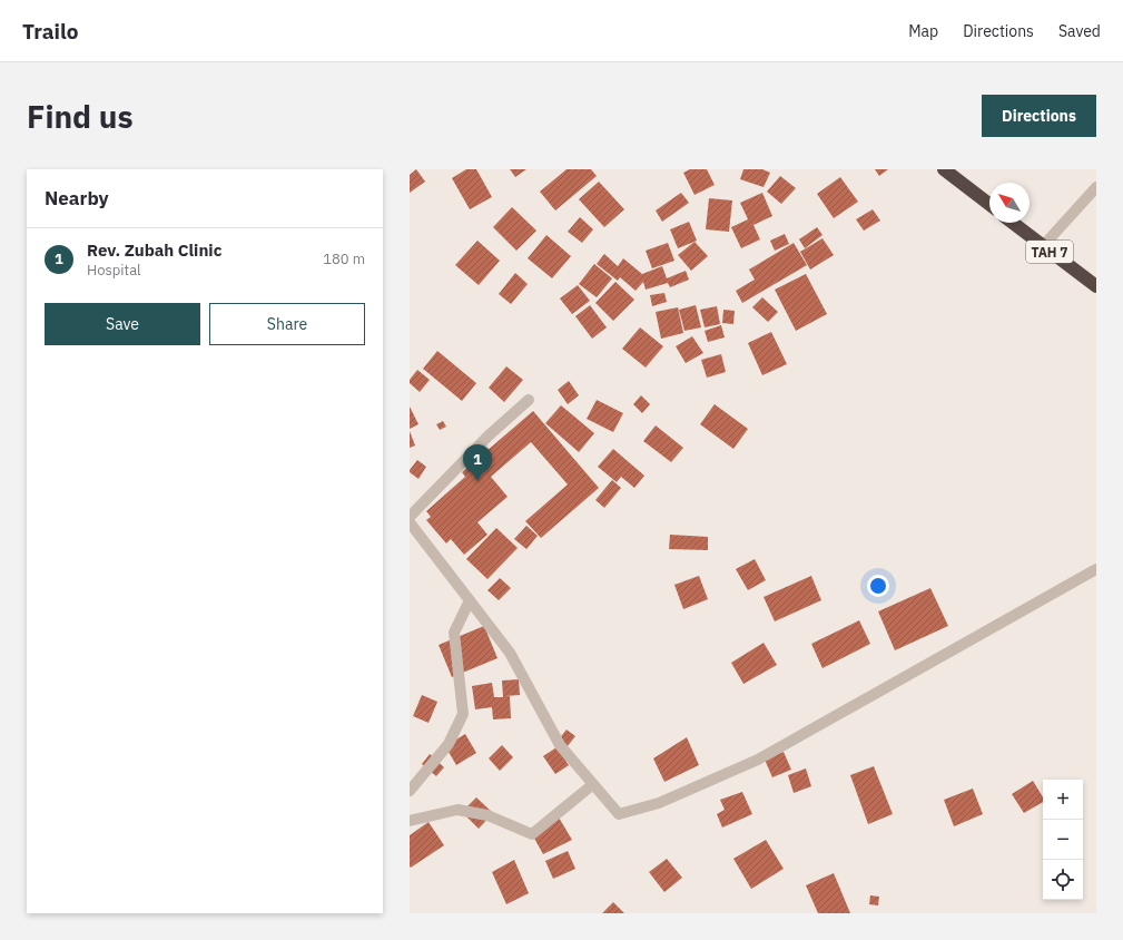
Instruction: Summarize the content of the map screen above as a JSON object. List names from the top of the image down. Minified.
{"streets":{"highway":["TAH 7"]},"north":"top left","page":{"header":"Trailo","nav":["Map","Directions","Saved"],"buttons":["Directions",["Save","Share"]],"title":"Find us","heading":"Nearby","list":[{"mark":"1","name":"Rev. Zubah Clinic","note":"Hospital","value":"180 m"}],"pins":"1","map_buttons":["+","−"]}}
